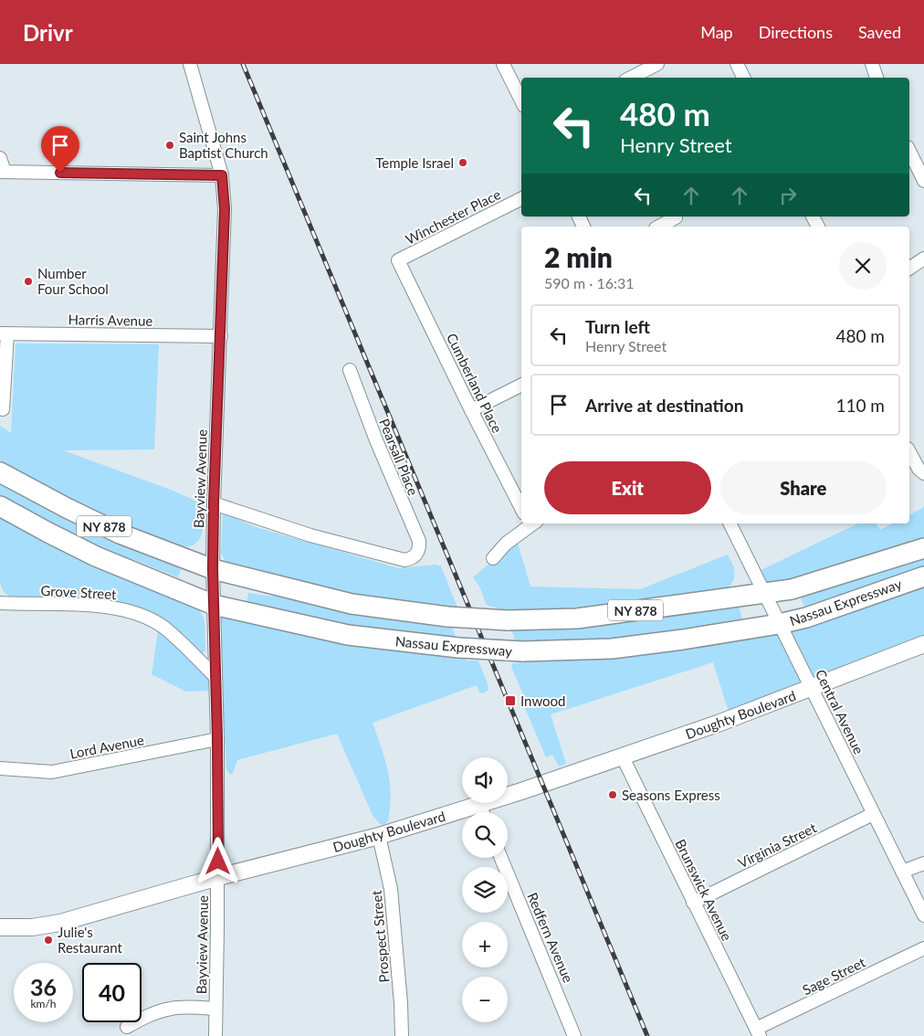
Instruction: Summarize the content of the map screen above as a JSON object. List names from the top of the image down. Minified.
{"streets":{"highway":["NY 878","Nassau Expressway"],"main road":["Doughty Boulevard"],"street":["Winchester Place","Harris Avenue","Cumberland Place","Pearsall Place","Bayview Avenue","Grove Street","Central Avenue","Lord Avenue","Virginia Street","Brunswick Avenue","Prospect Street","Redfern Avenue","Sage Street"]},"crossings":[["Winchester Place","Cumberland Place"],["Harris Avenue","Bayview Avenue"],["Pearsall Place","Bayview Avenue"],["Bayview Avenue","Grove Street"],["Bayview Avenue","Nassau Expressway"],["Bayview Avenue","Doughty Boulevard"],["Bayview Avenue","Lord Avenue"],["Nassau Expressway","Central Avenue"],["Central Avenue","Doughty Boulevard"],["Central Avenue","Virginia Street"],["Doughty Boulevard","Brunswick Avenue"],["Doughty Boulevard","Prospect Street"],["Virginia Street","Brunswick Avenue"],["Brunswick Avenue","Sage Street"]],"places":{"other":["Saint Johns Baptist Church","Temple Israel","Number Four School","Seasons Express","Julie's Restaurant"],"transit":["Inwood"]},"page":{"header":"Drivr","nav":["Map","Directions","Saved"],"turn":["480 m","Henry Street"],"heading":["2 min","590 m · 16:31"],"list":[{"name":"Turn left","note":"Henry Street","value":"480 m"},{"name":"Arrive at destination","value":"110 m"}],"buttons":["Exit","Share"],"map_buttons":["+","−"],"speed":"36 km/h","limit":"40"}}
